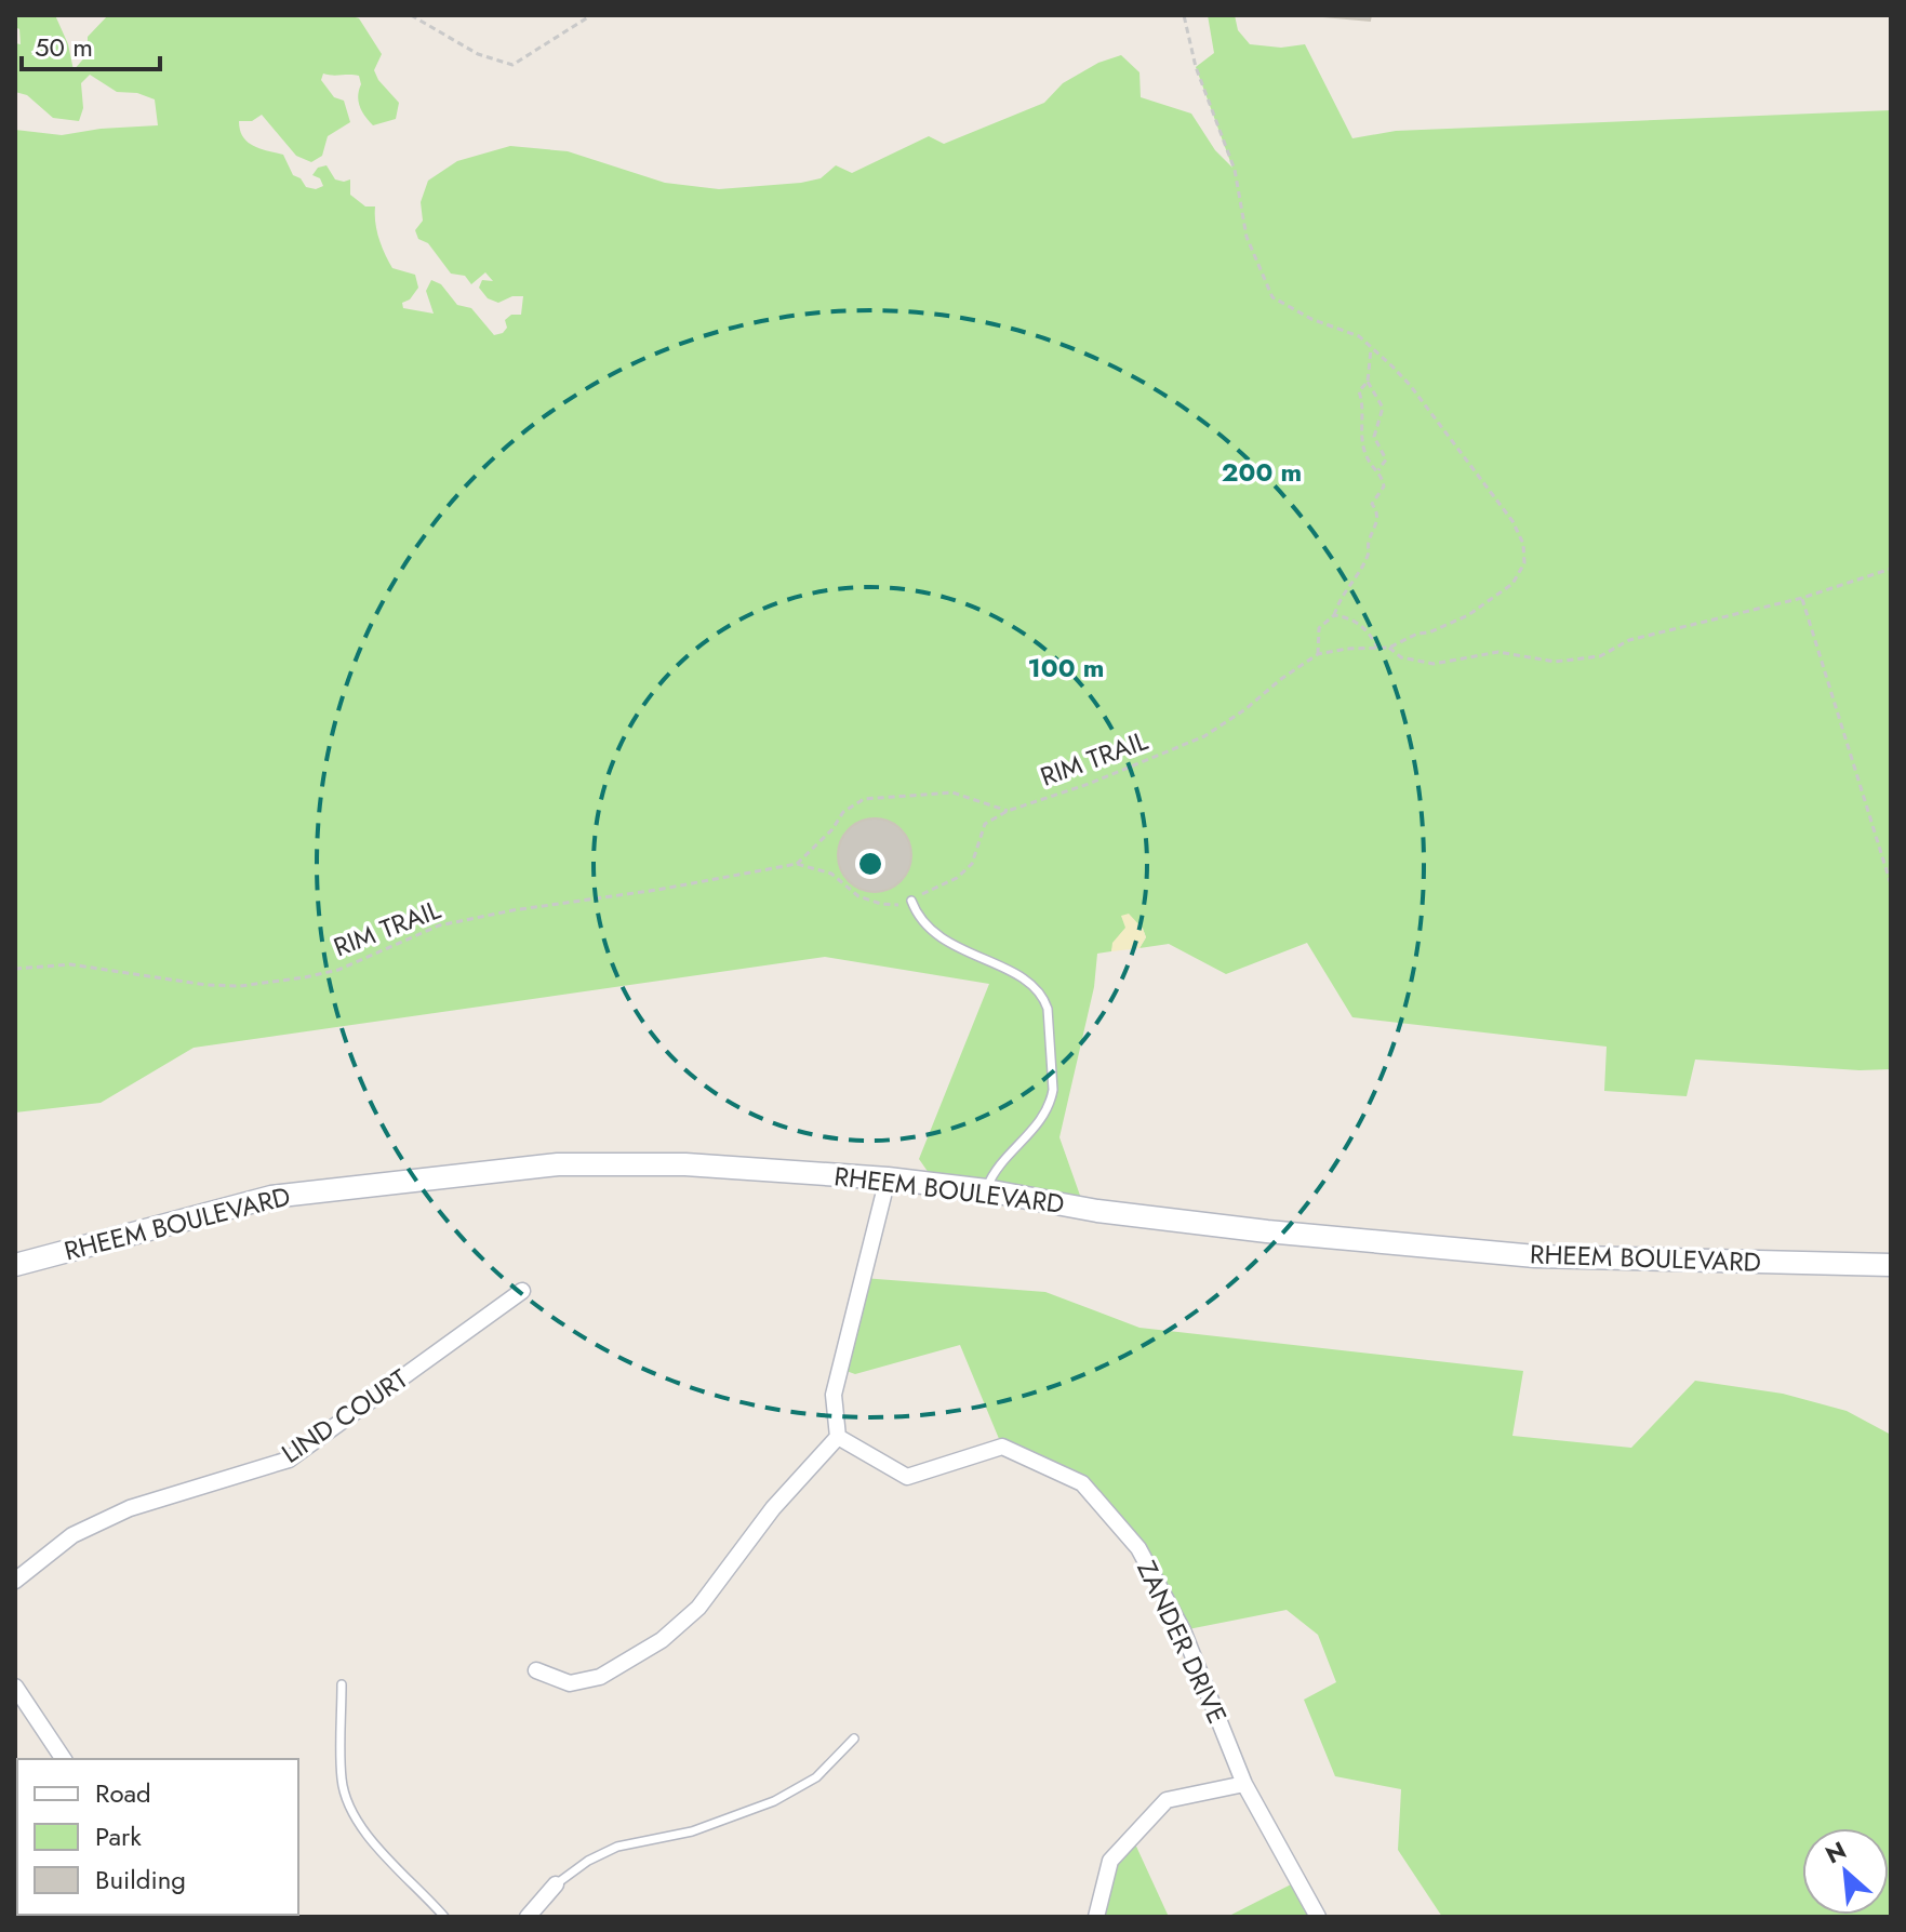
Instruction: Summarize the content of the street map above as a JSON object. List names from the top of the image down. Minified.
{"streets":{"street":["RHEEM BOULEVARD","LIND COURT","ZANDER DRIVE"],"path":["RIM TRAIL"]},"legend":["Road","Park","Building"],"scale_bar":"50 m","north":"top left","rings":["200 m","100 m"]}
